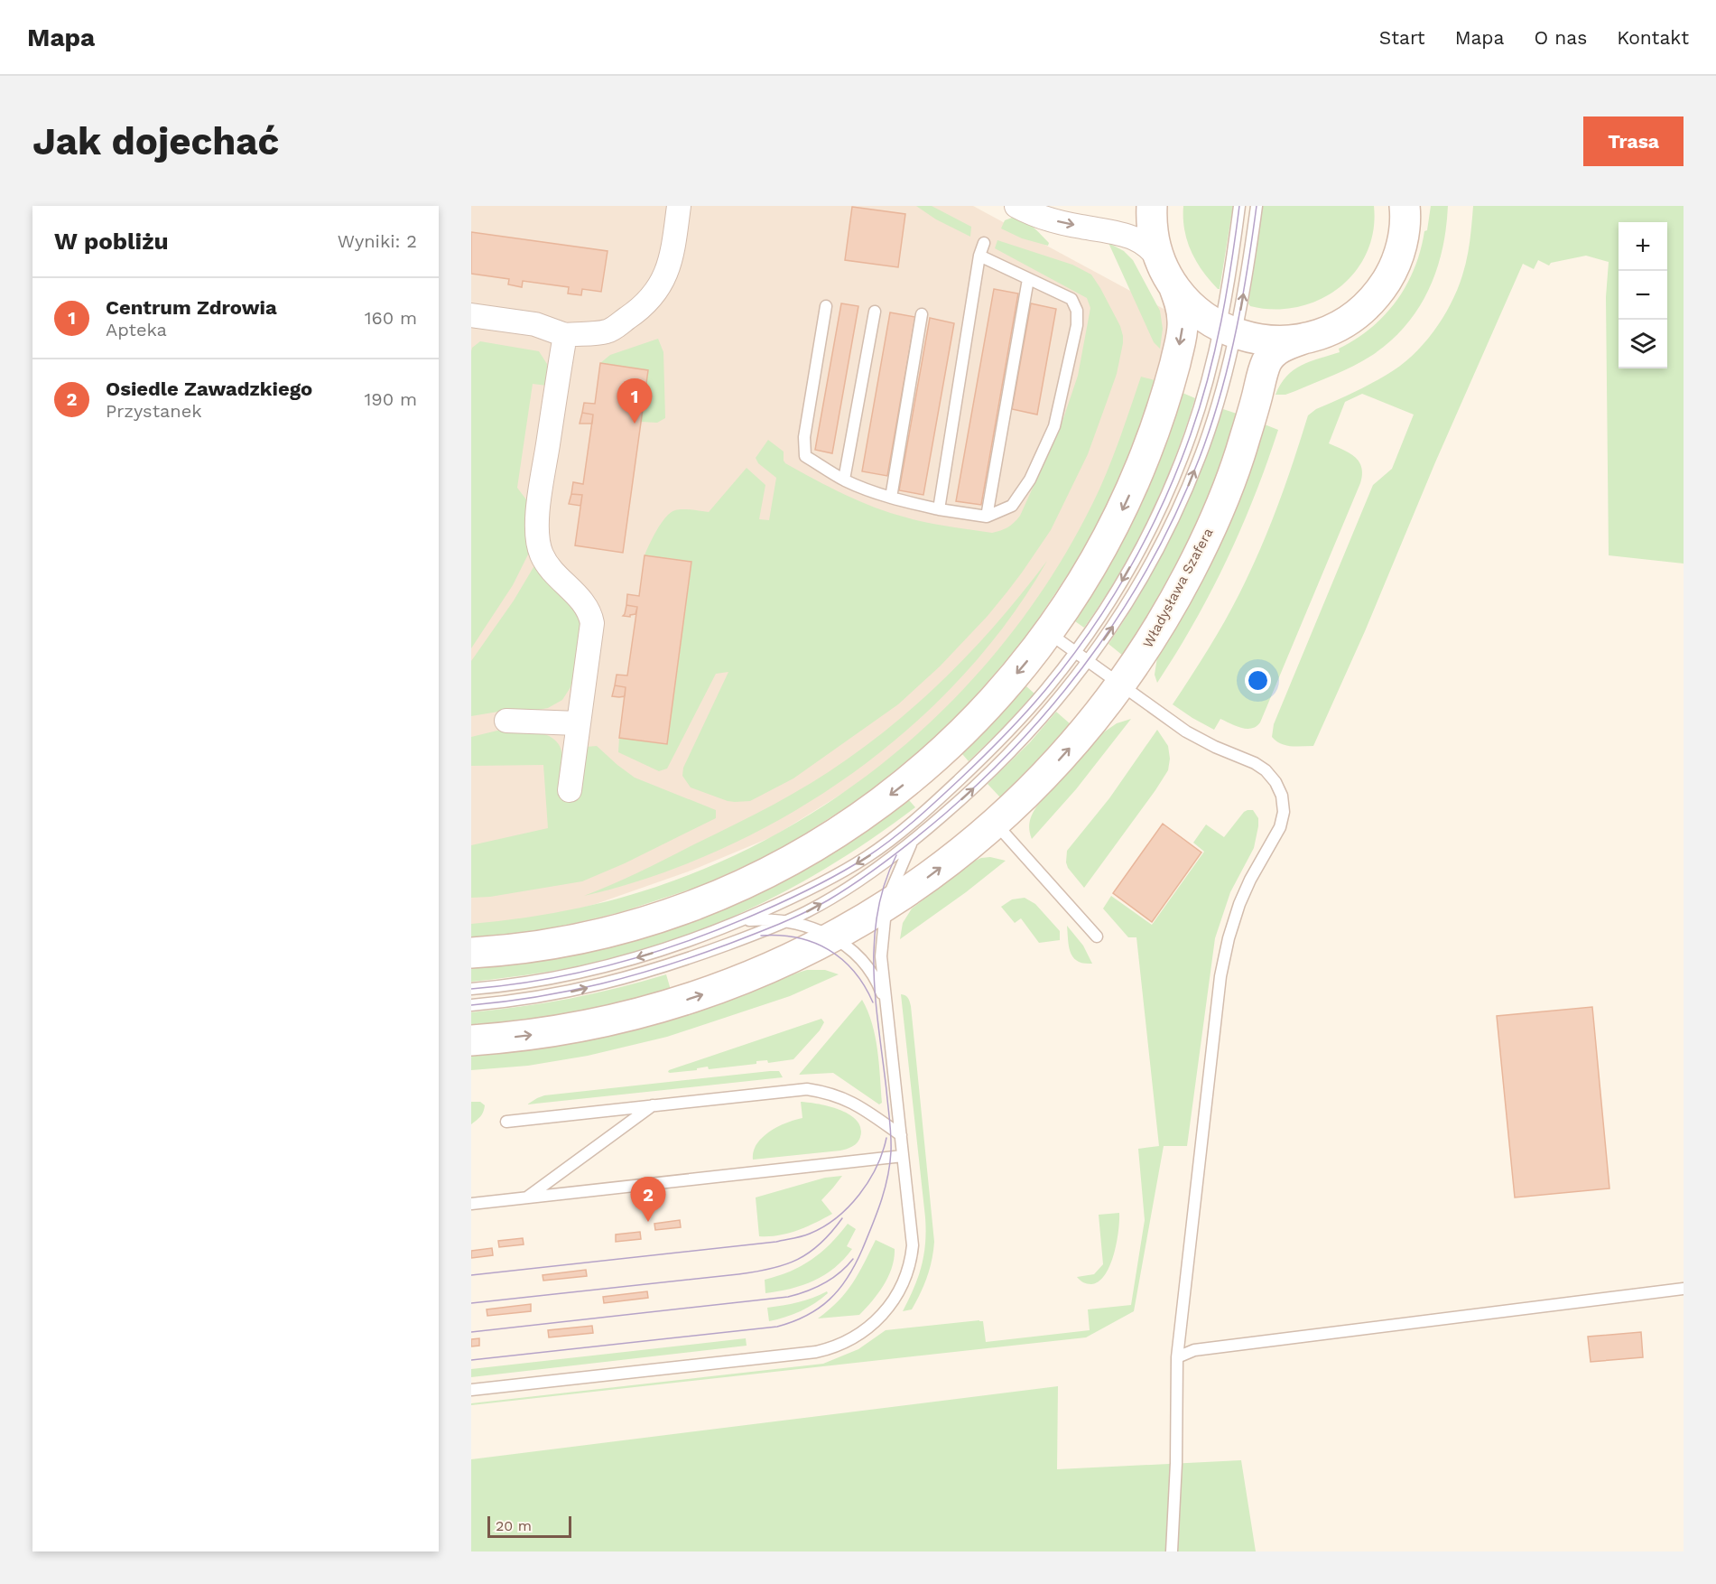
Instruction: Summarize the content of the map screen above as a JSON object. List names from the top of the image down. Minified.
{"streets":{"main road":["Władysława Szafera"]},"scale_bar":"20 m","page":{"header":"Mapa","nav":["Start","Mapa","O nas","Kontakt"],"buttons":"Trasa","title":"Jak dojechać","heading":["W pobliżu","Wyniki: 2"],"map_buttons":["+","−"],"list":[{"mark":"1","name":"Centrum Zdrowia","note":"Apteka","value":"160 m"},{"mark":"2","name":"Osiedle Zawadzkiego","note":"Przystanek","value":"190 m"}],"pins":["1","2"],"scale":"20 m"}}
